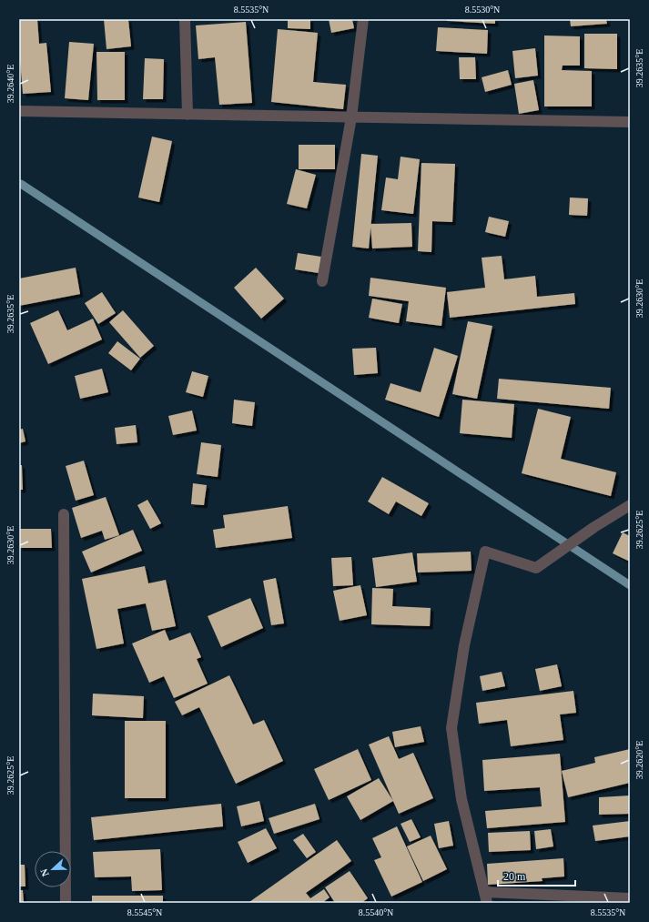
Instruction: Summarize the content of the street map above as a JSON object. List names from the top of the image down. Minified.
{"scale_bar":"20 m","north":"left","coordinates":["8.5535°N","8.5530°N","39.2635°E","39.2640°E","39.2630°E","39.2625°E","39.2620°E","8.5545°N","8.5540°N"]}
